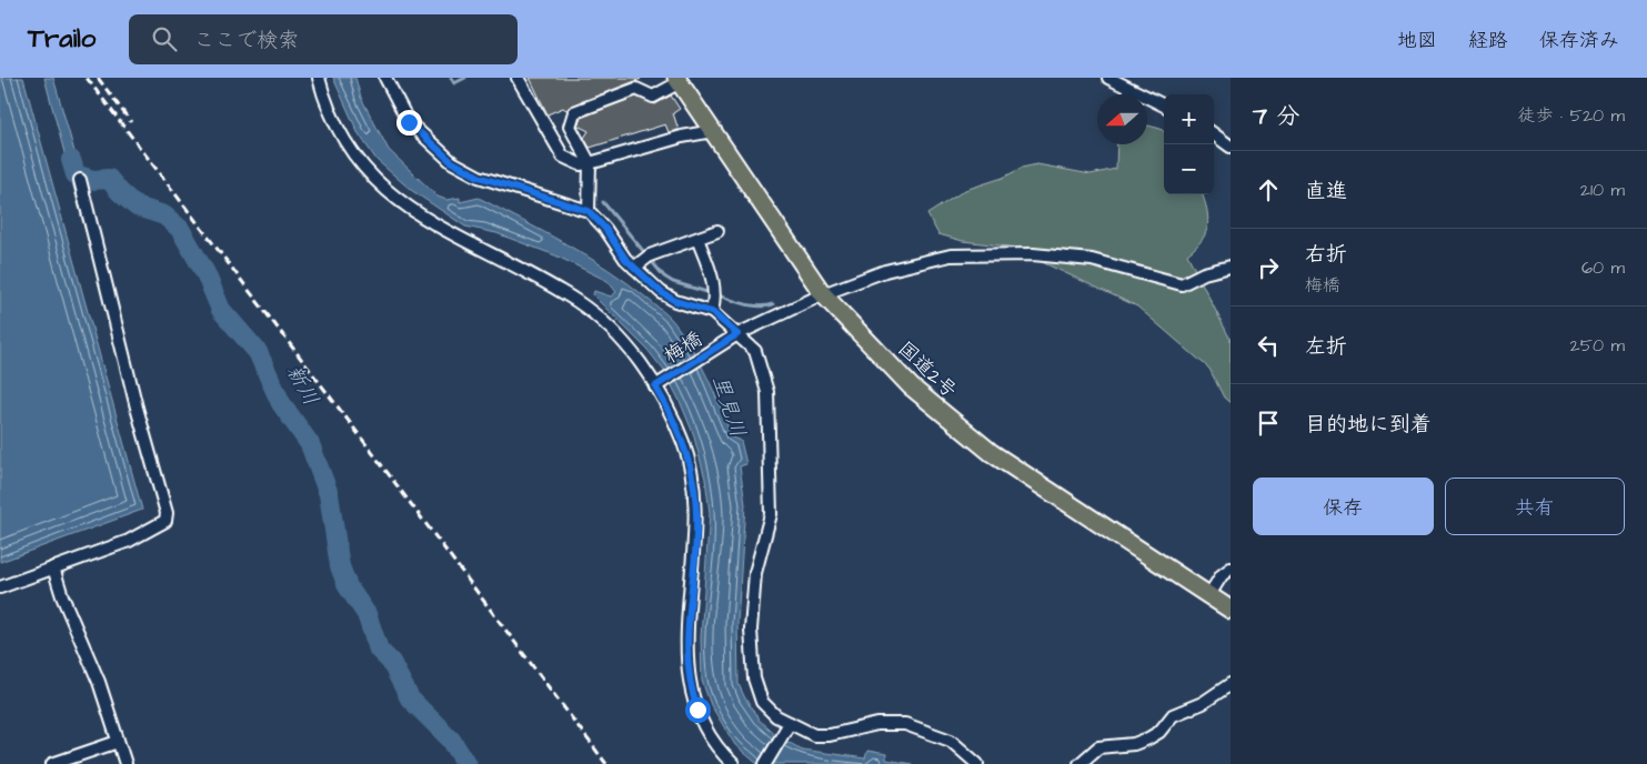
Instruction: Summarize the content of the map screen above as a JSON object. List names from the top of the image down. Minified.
{"streets":{"highway":["国道2号"],"street":["梅橋"]},"crossings":[["梅橋","国道2号"]],"water":["新川","里見川"],"north":"left","page":{"header":"Trailo","search":"ここで検索","nav":["地図","経路","保存済み"],"heading":["7 分","徒歩 · 520 m"],"map_buttons":["+","−"],"list":[["直進","210 m"],["右折","梅橋","60 m"],["左折","250 m"],"目的地に到着"],"buttons":["保存","共有"]}}
